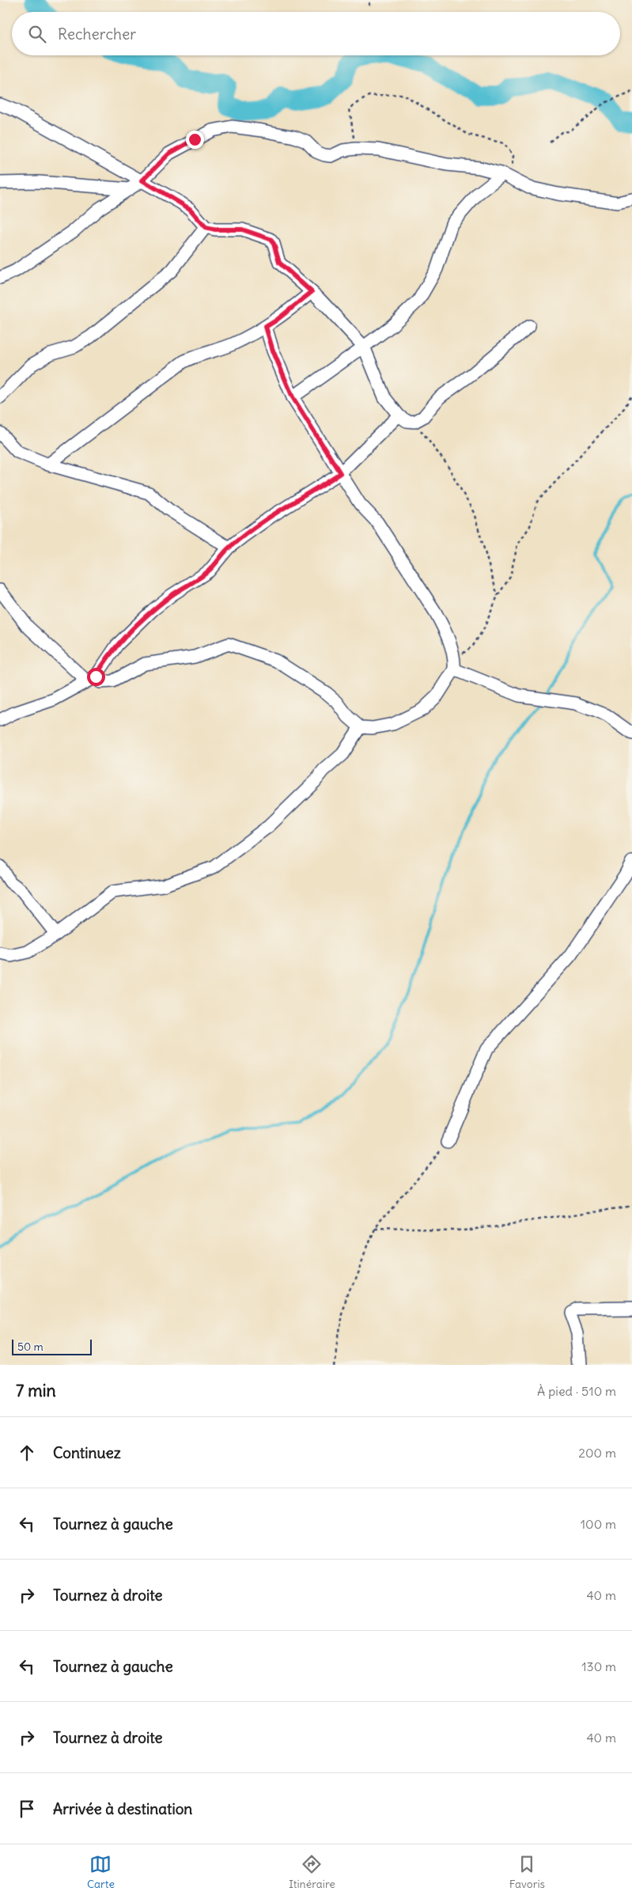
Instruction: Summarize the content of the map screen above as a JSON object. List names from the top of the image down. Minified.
{"scale_bar":"50 m","page":{"search":"Rechercher","scale":"50 m","heading":["7 min","À pied · 510 m"],"list":[["Continuez","200 m"],["Tournez à gauche","100 m"],["Tournez à droite","40 m"],["Tournez à gauche","130 m"],["Tournez à droite","40 m"],"Arrivée à destination"],"nav":["Carte","Itinéraire","Favoris"]}}
